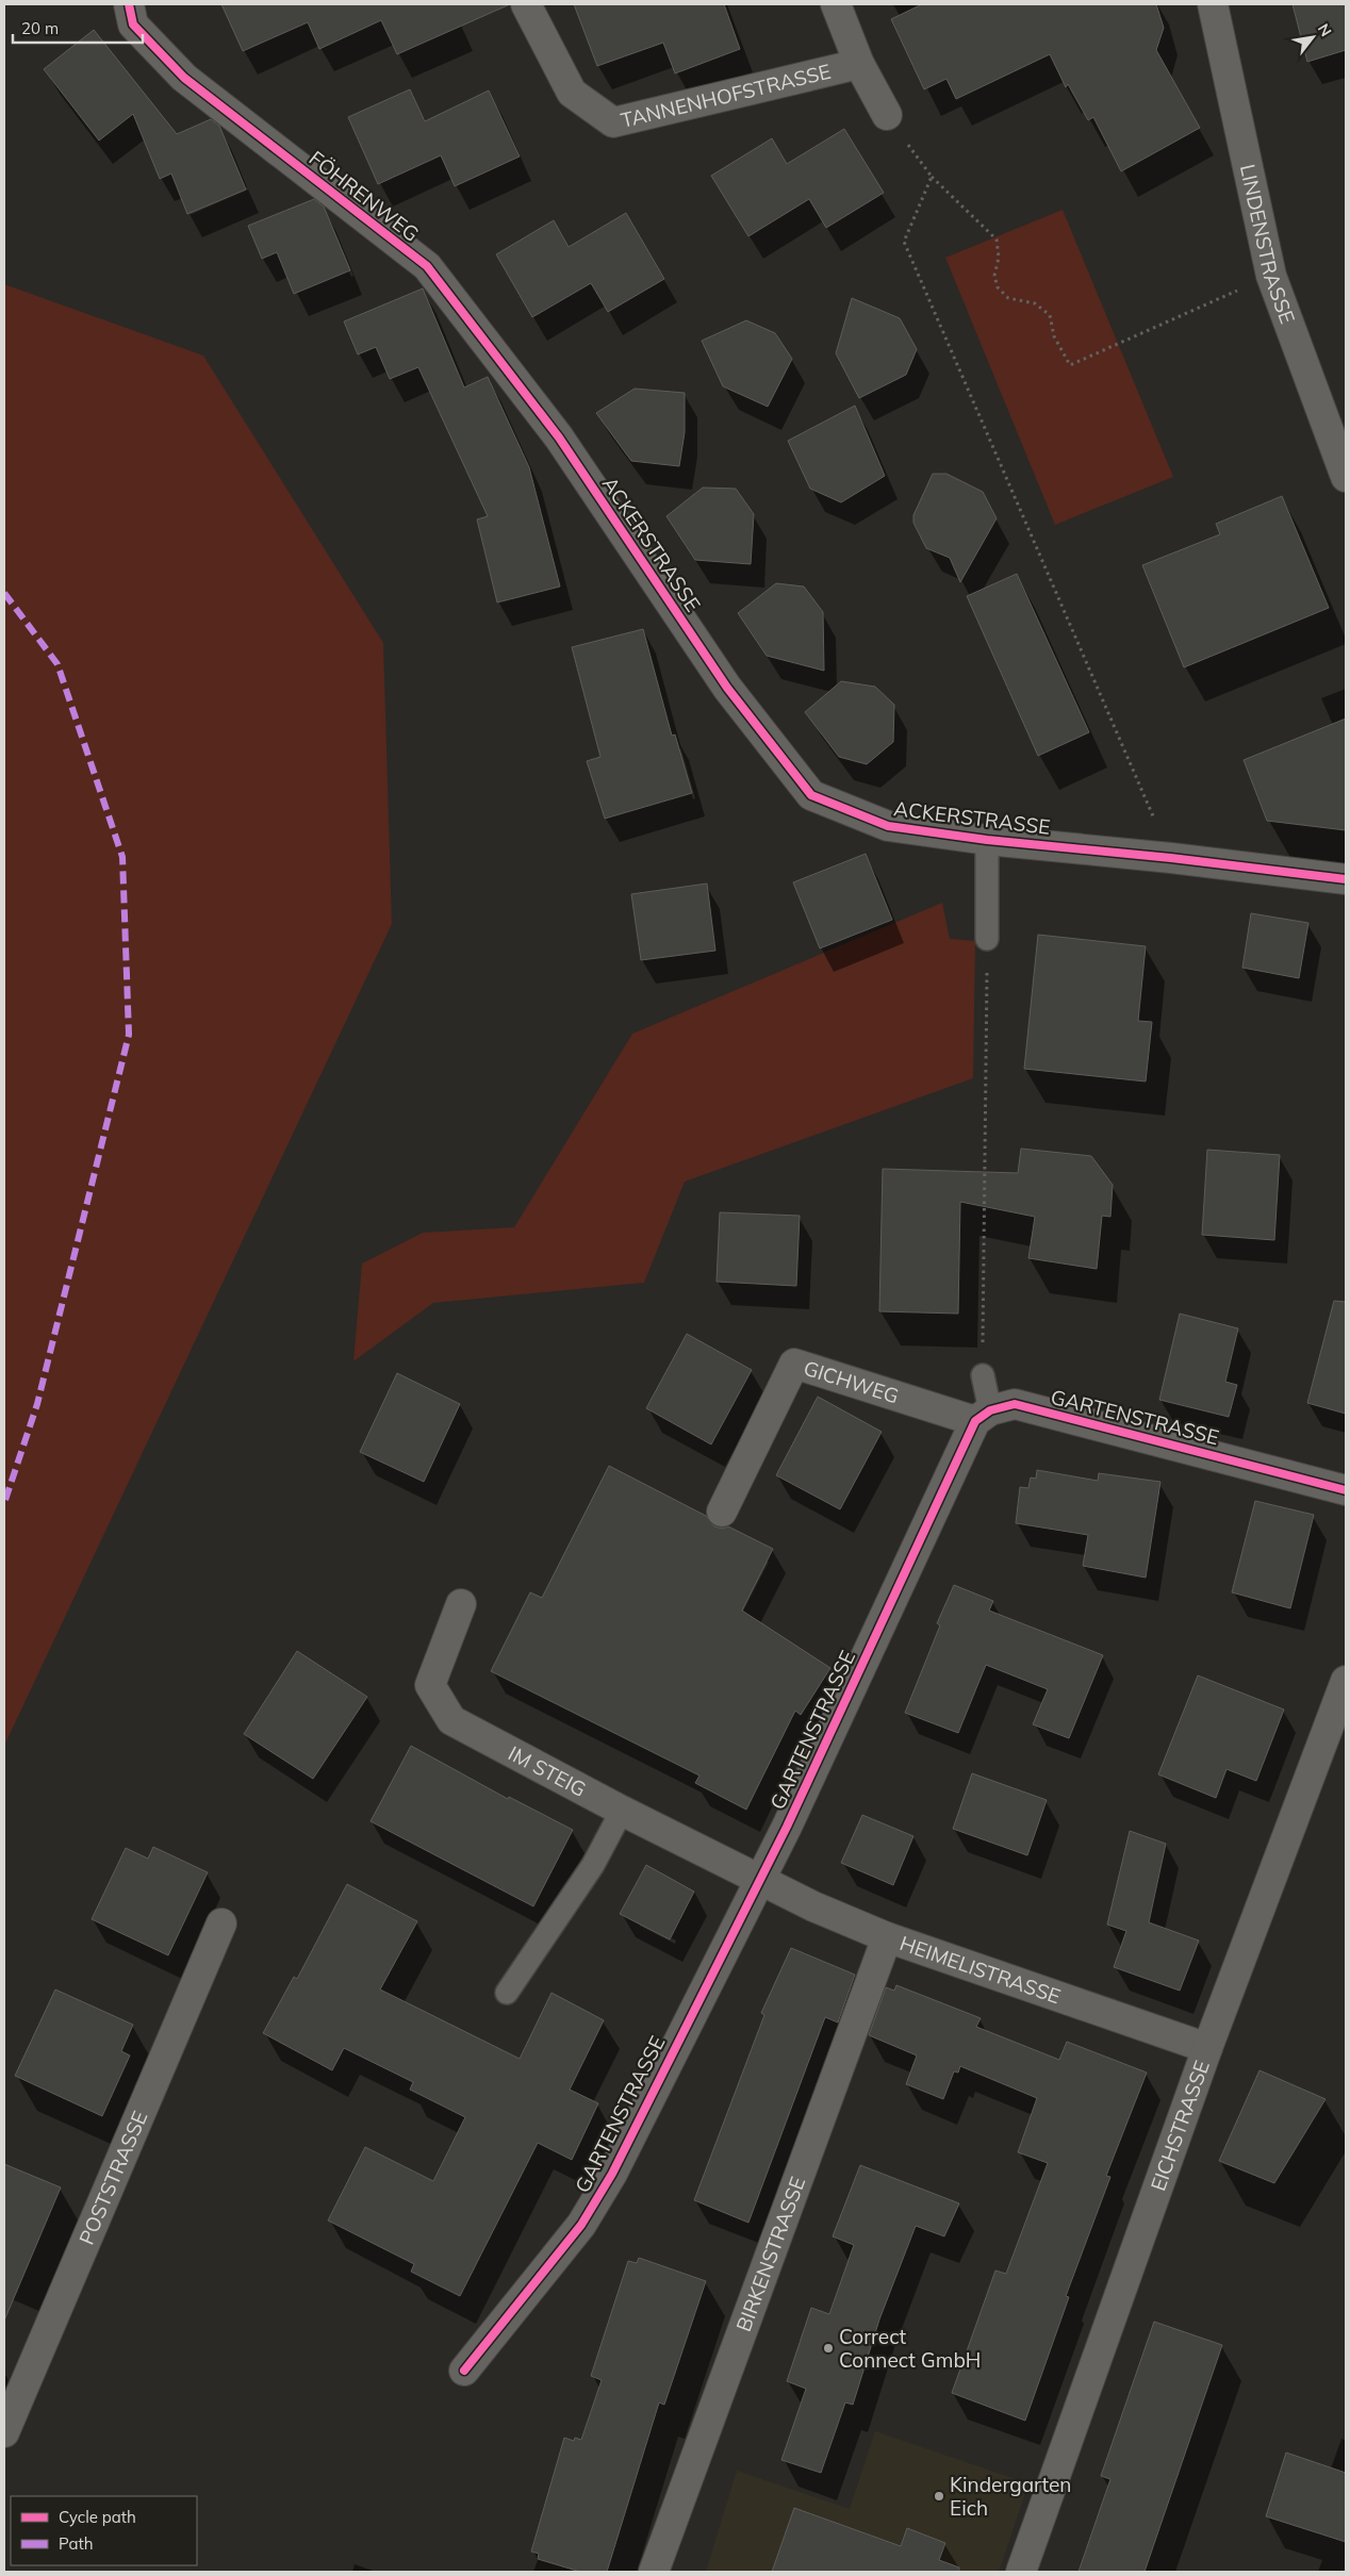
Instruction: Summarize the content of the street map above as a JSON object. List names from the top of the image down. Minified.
{"streets":{"street":["TANNENHOFSTRASSE","FÖHRENWEG","LINDENSTRASSE","ACKERSTRASSE","GICHWEG","GARTENSTRASSE","IM STEIG","HEIMELISTRASSE","EICHSTRASSE","POSTSTRASSE","BIRKENSTRASSE"]},"crossings":[["FÖHRENWEG","ACKERSTRASSE"],["GICHWEG","GARTENSTRASSE"],["GARTENSTRASSE","IM STEIG"],["GARTENSTRASSE","HEIMELISTRASSE"],["IM STEIG","HEIMELISTRASSE"],["HEIMELISTRASSE","EICHSTRASSE"],["HEIMELISTRASSE","BIRKENSTRASSE"]],"places":["Correct Connect GmbH","Kindergarten Eich"],"legend":["Cycle path","Path"],"scale_bar":"20 m","north":"top right"}
